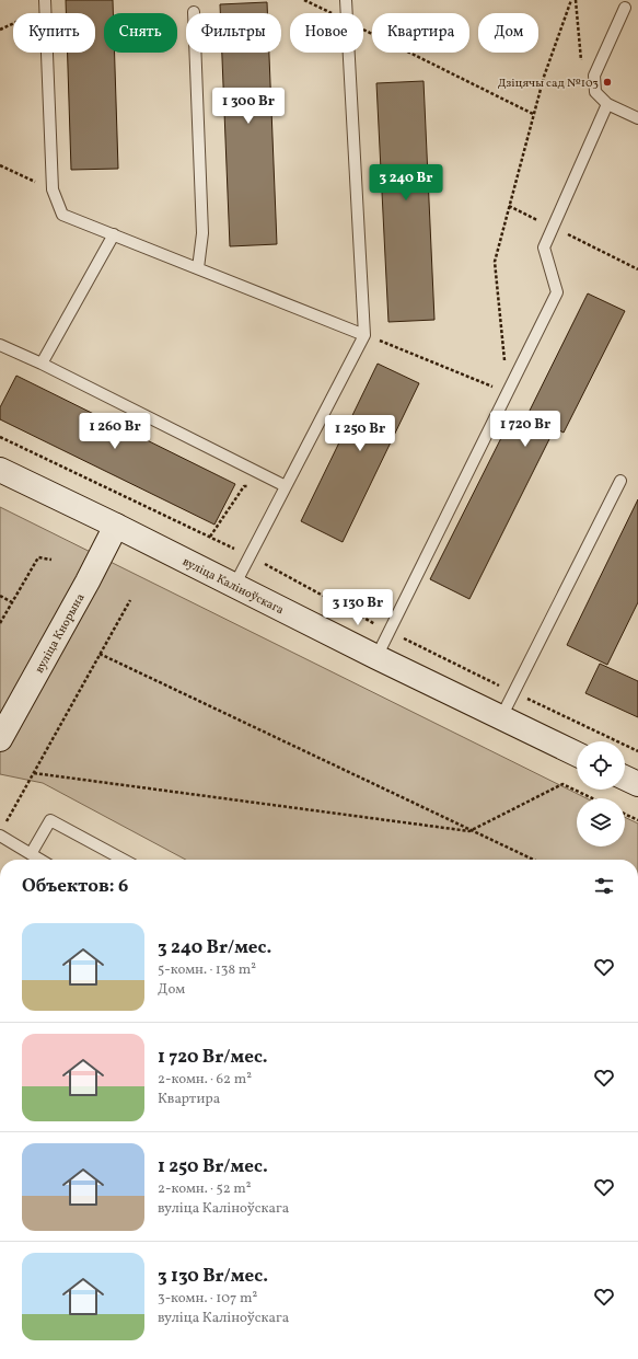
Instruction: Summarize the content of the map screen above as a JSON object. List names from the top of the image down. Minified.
{"streets":{"main road":["вуліца Каліноўскага","вуліца Кнорына"]},"crossings":[["вуліца Каліноўскага","вуліца Кнорына"]],"places":["Дзіцячы сад №103"],"page":{"chip":["Купить","Снять","Фильтры","Новое","Квартира","Дом"],"price":["1 300 Br","3 240 Br","1 720 Br","1 260 Br","1 250 Br","3 130 Br"],"heading":"Объектов: 6","list":[{"name":"3 240 Br/мес.","note":"5-комн. · 138 m² · Дом"},{"name":"1 720 Br/мес.","note":"2-комн. · 62 m² · Квартира"},{"name":"1 250 Br/мес.","note":"2-комн. · 52 m² · вуліца Каліноўскага"},{"name":"3 130 Br/мес.","note":"3-комн. · 107 m² · вуліца Каліноўскага"}]}}
